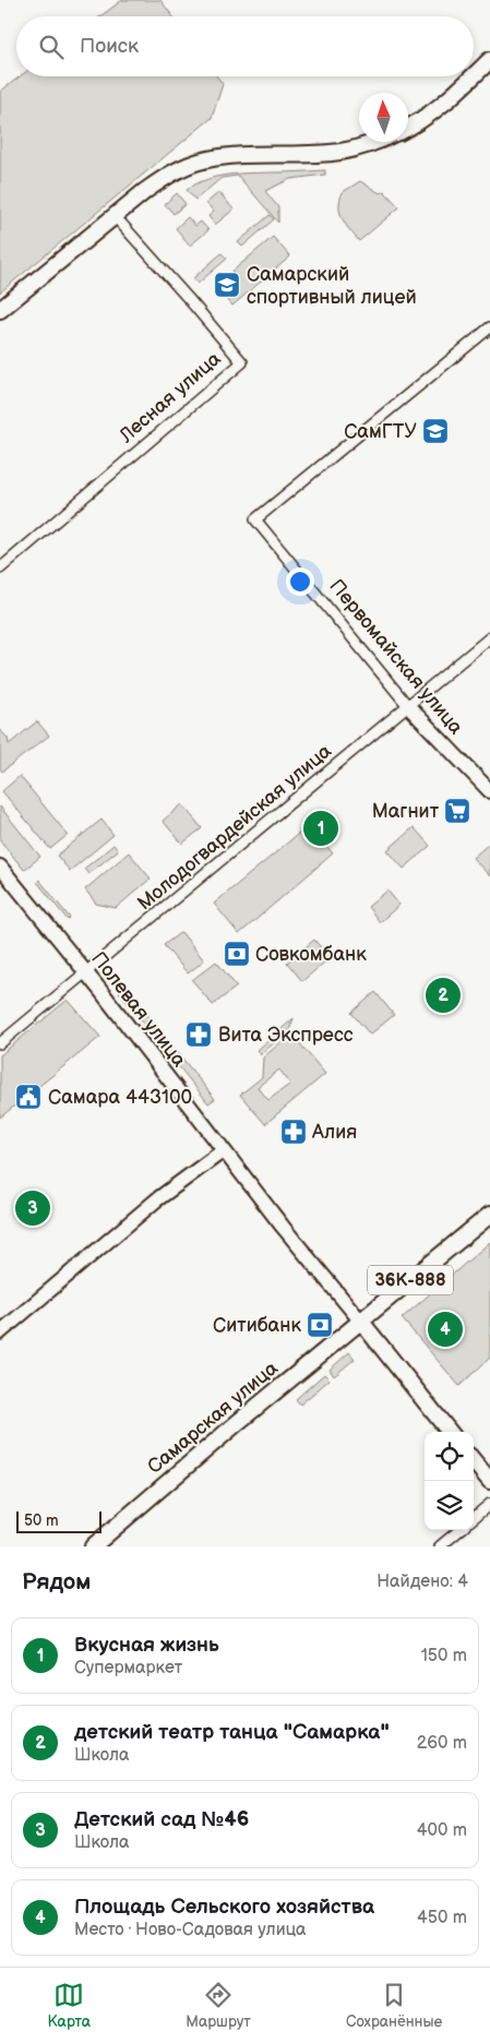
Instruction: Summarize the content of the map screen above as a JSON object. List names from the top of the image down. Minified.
{"streets":{"main road":["36К-888","Самарская улица"],"street":["Лесная улица","Первомайская улица","Молодогвардейская улица","Полевая улица"]},"crossings":[["Первомайская улица","Молодогвардейская улица"],["Молодогвардейская улица","Полевая улица"],["Полевая улица","36К-888"],["Полевая улица","Самарская улица"],["36К-888","Самарская улица"]],"places":{"school or university":["Самарский спортивный лицей","СамГТУ"],"supermarket":["Магнит"],"bank":["Совкомбанк","Ситибанк"],"pharmacy":["Вита Экспресс","Алия"],"public building":["Самара 443100"]},"scale_bar":"50 m","north":"top","page":{"search":"Поиск","pins":["1","2","3","4"],"scale":"50 m","heading":["Рядом","Найдено: 4"],"list":[{"mark":"1","name":"Вкусная жизнь","note":"Супермаркет","value":"150 m"},{"mark":"2","name":"детский театр танца \"Самарка\"","note":"Школа","value":"260 m"},{"mark":"3","name":"Детский сад №46","note":"Школа","value":"400 m"},{"mark":"4","name":"Площадь Сельского хозяйства","note":"Место · Ново-Садовая улица","value":"450 m"}],"nav":["Карта","Маршрут","Сохранённые"]}}
